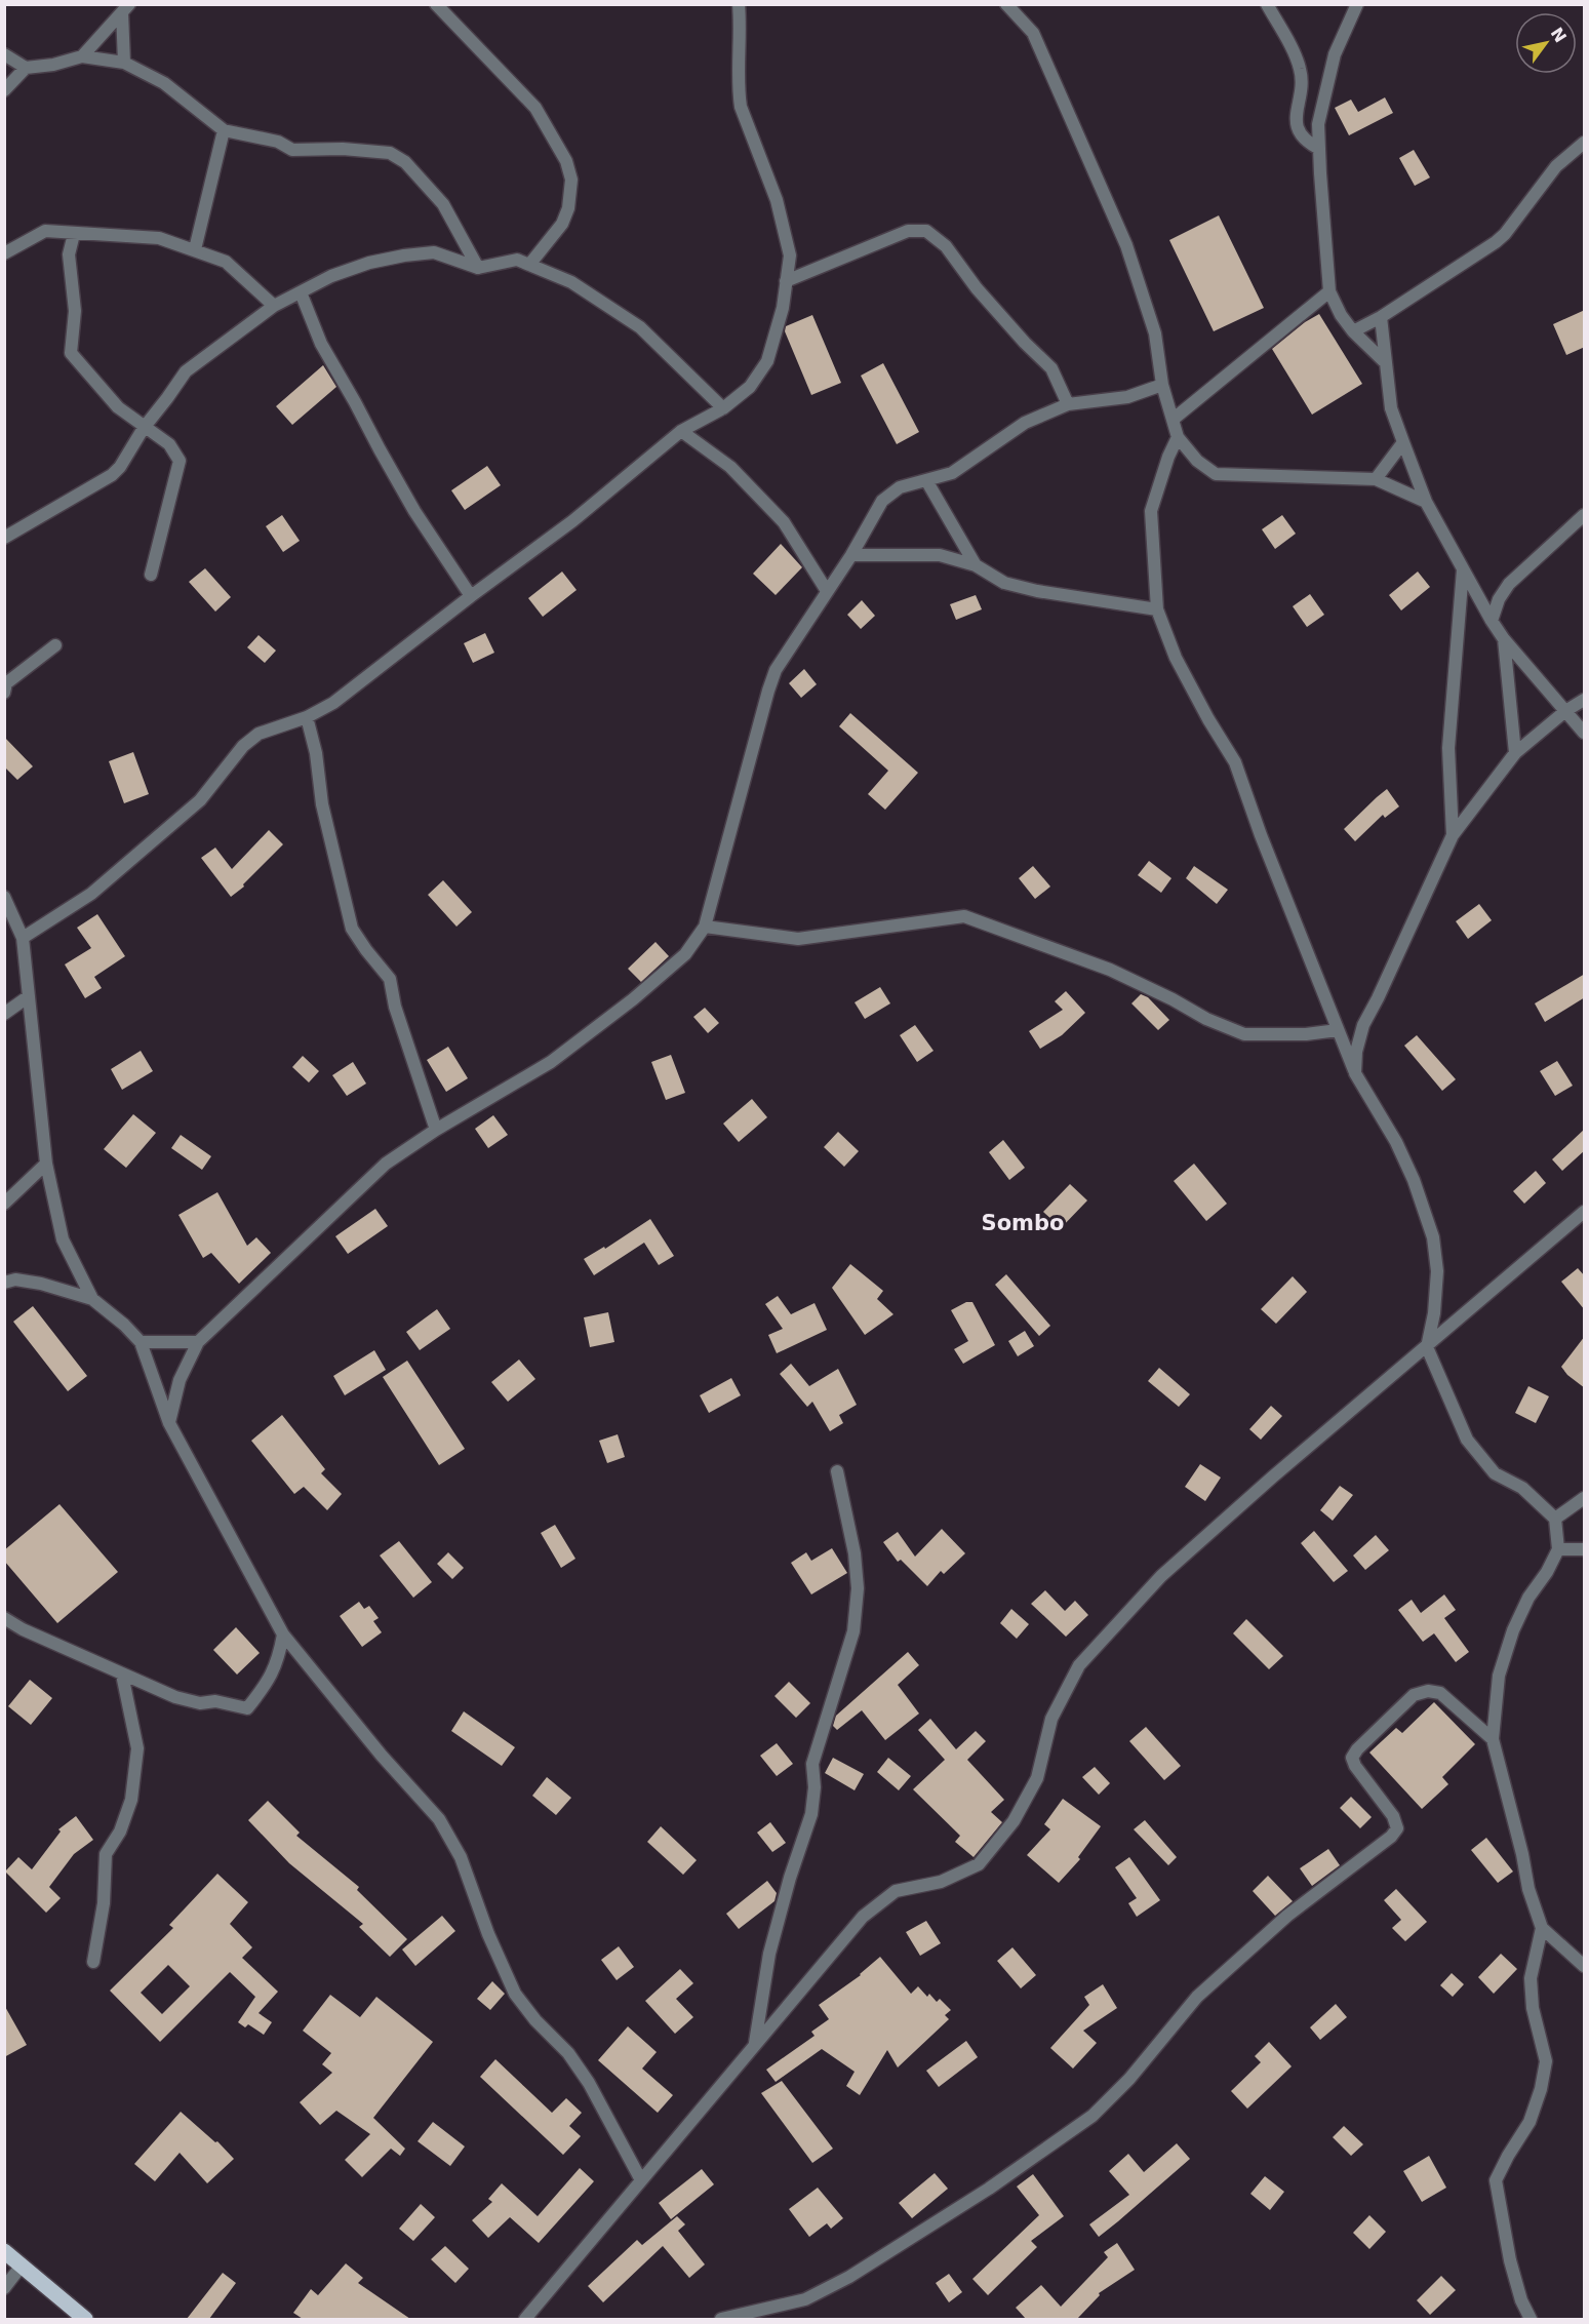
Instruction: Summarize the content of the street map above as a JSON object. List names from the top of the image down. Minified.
{"districts":["Sombo"],"north":"top right"}
